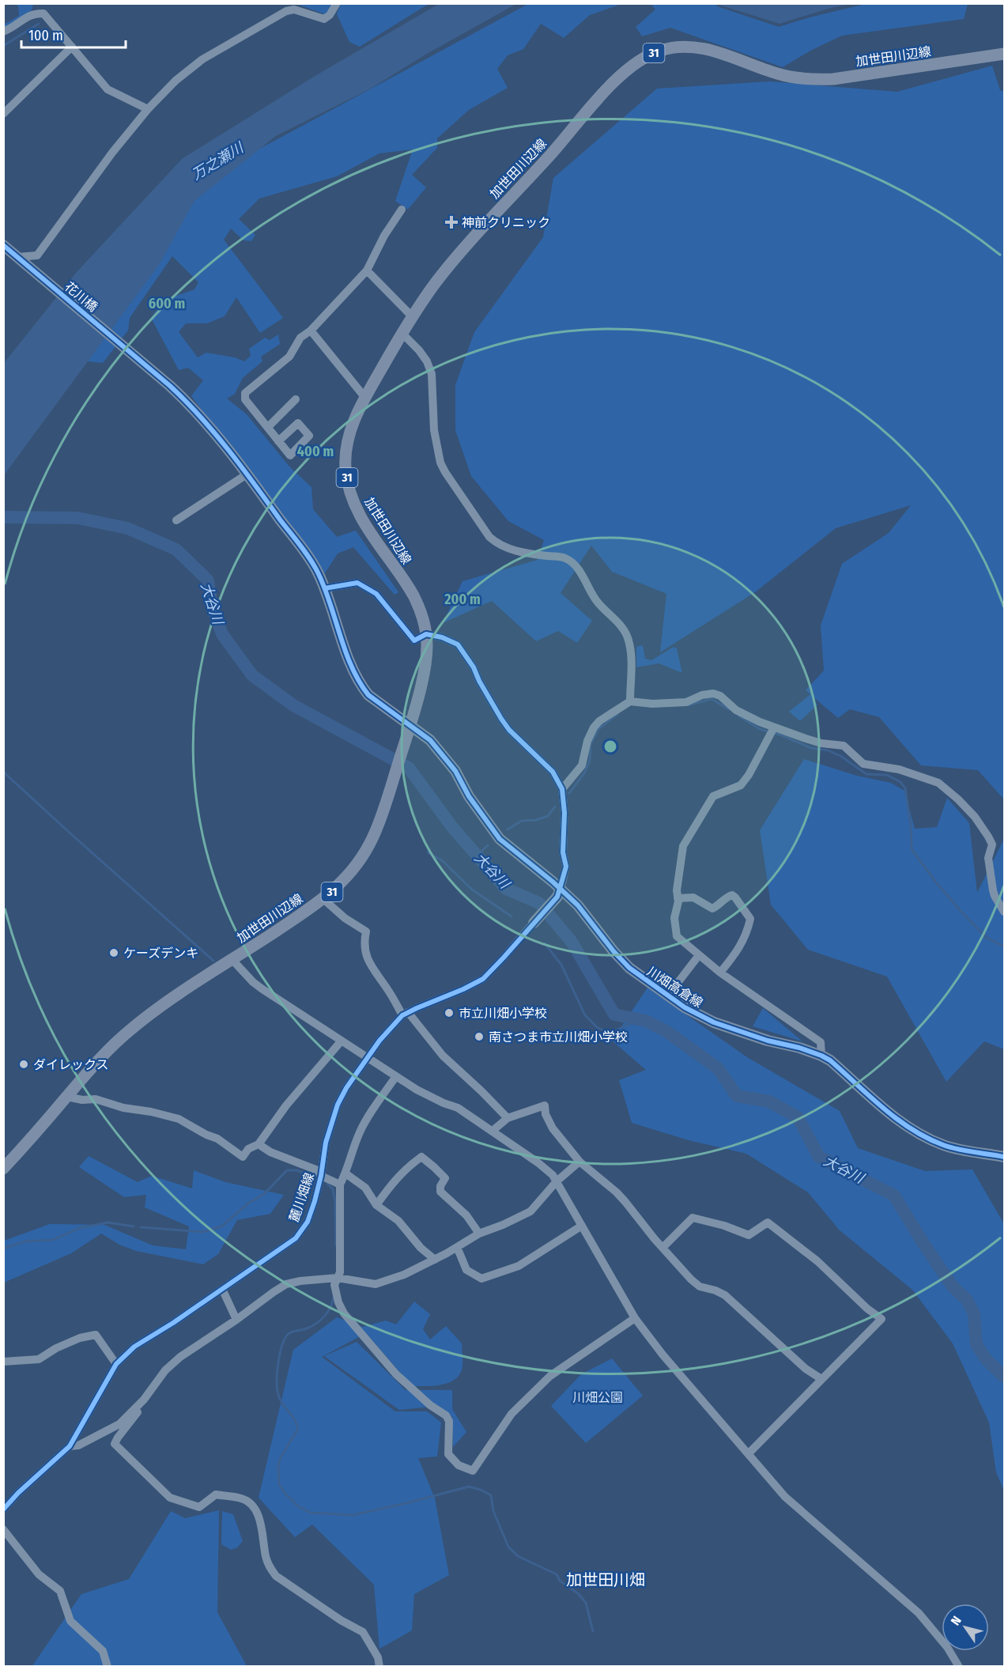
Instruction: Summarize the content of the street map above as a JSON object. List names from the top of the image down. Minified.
{"streets":{"main road":["31","加世田川辺線"],"street":["花川橋","川畑高倉線","麓川畑線"]},"crossings":[["加世田川辺線","川畑高倉線"],["花川橋","川畑高倉線"],["川畑高倉線","麓川畑線"]],"districts":["加世田川畑"],"water":["万之瀬川","大谷川"],"parks":["川畑公園"],"places":{"health":["神前クリニック"],"other":["ケーズデンキ","市立川畑小学校","南さつま市立川畑小学校","ダイレックス"]},"scale_bar":"100 m","north":"top left","rings":["600 m","400 m","200 m"]}
